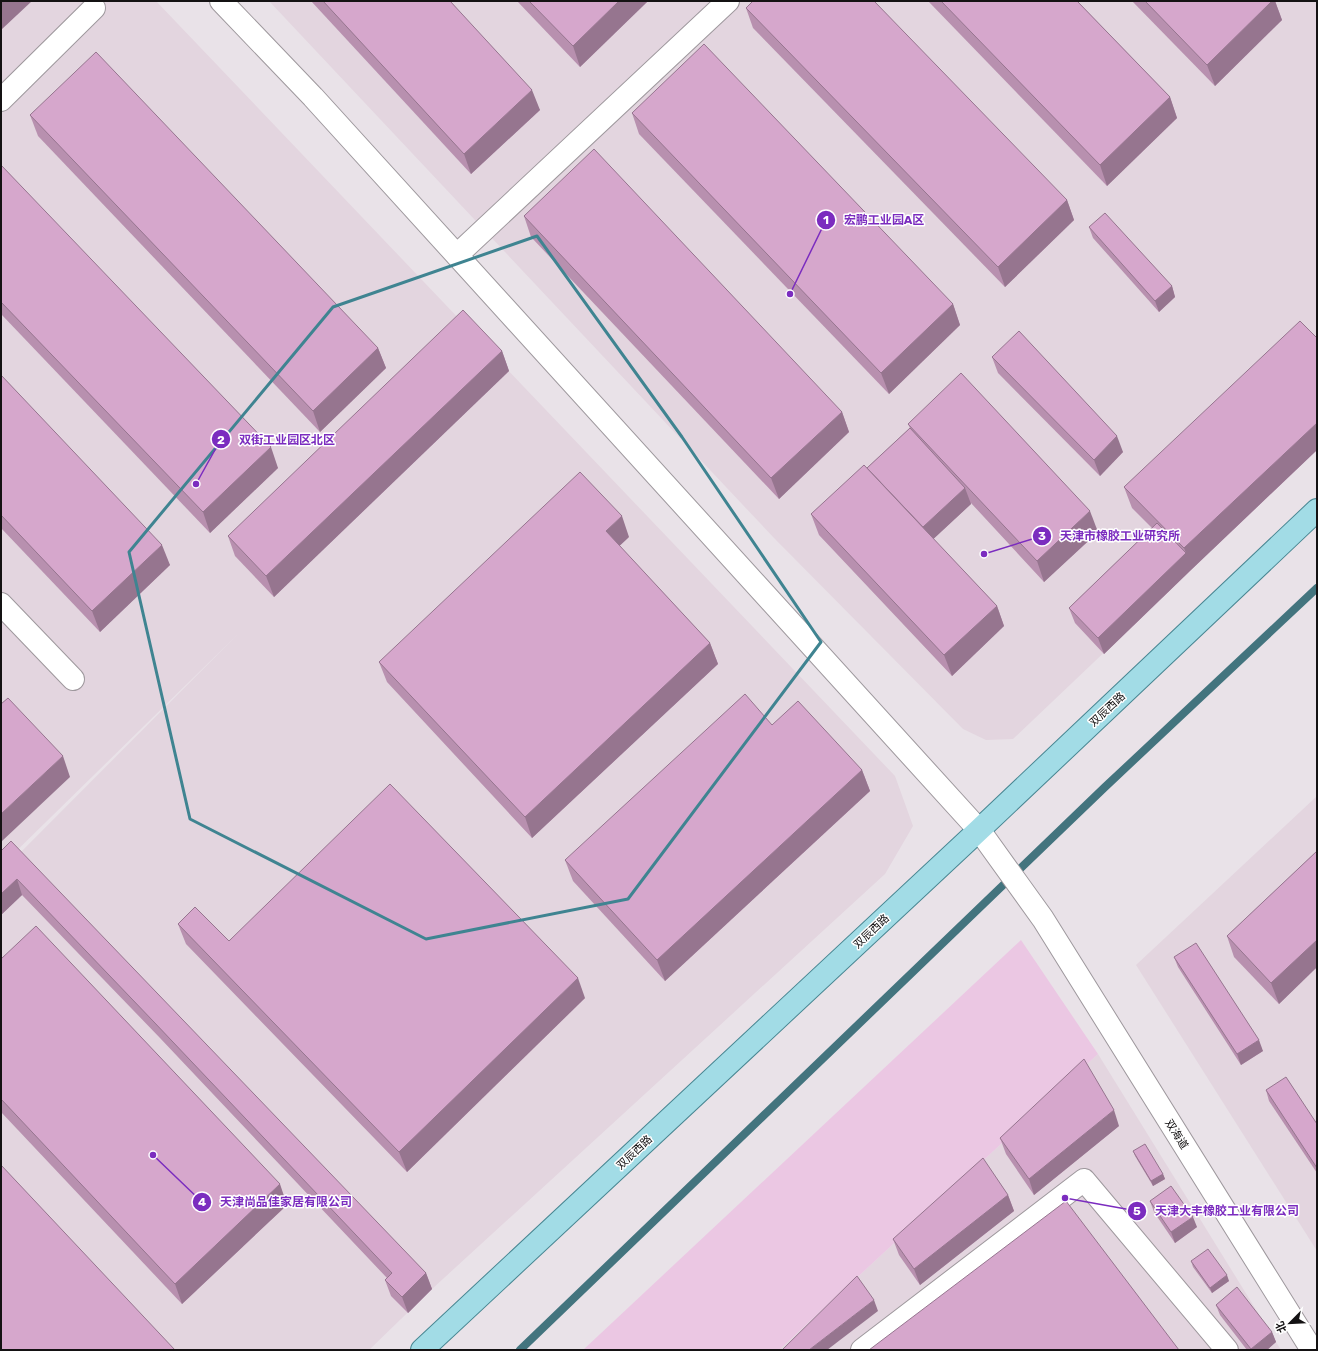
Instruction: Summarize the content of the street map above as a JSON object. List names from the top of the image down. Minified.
{"streets":{"main road":["双辰西路"],"street":["双海道"]},"crossings":[["双辰西路","双海道"]],"places":["宏鹏工业园A区","双街工业园区北区","天津市橡胶工业研究所","天津尚品佳家居有限公司","天津大丰橡胶工业有限公司"],"north":"bottom left"}
